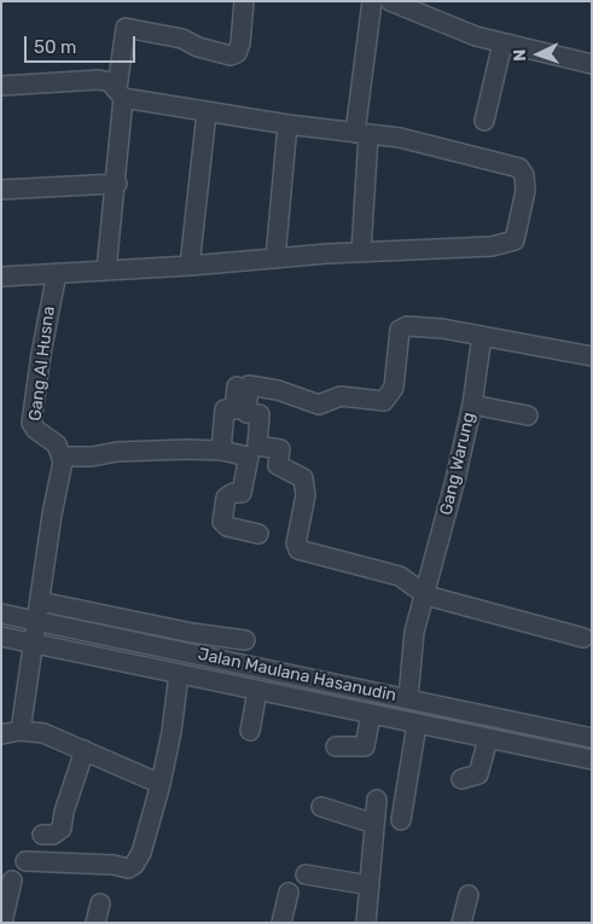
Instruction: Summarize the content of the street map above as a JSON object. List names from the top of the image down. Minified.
{"streets":{"street":["Gang Al Husna","Gang Warung","Jalan Maulana Hasanudin"]},"crossings":[["Gang Warung","Jalan Maulana Hasanudin"]],"scale_bar":"50 m","north":"left"}
